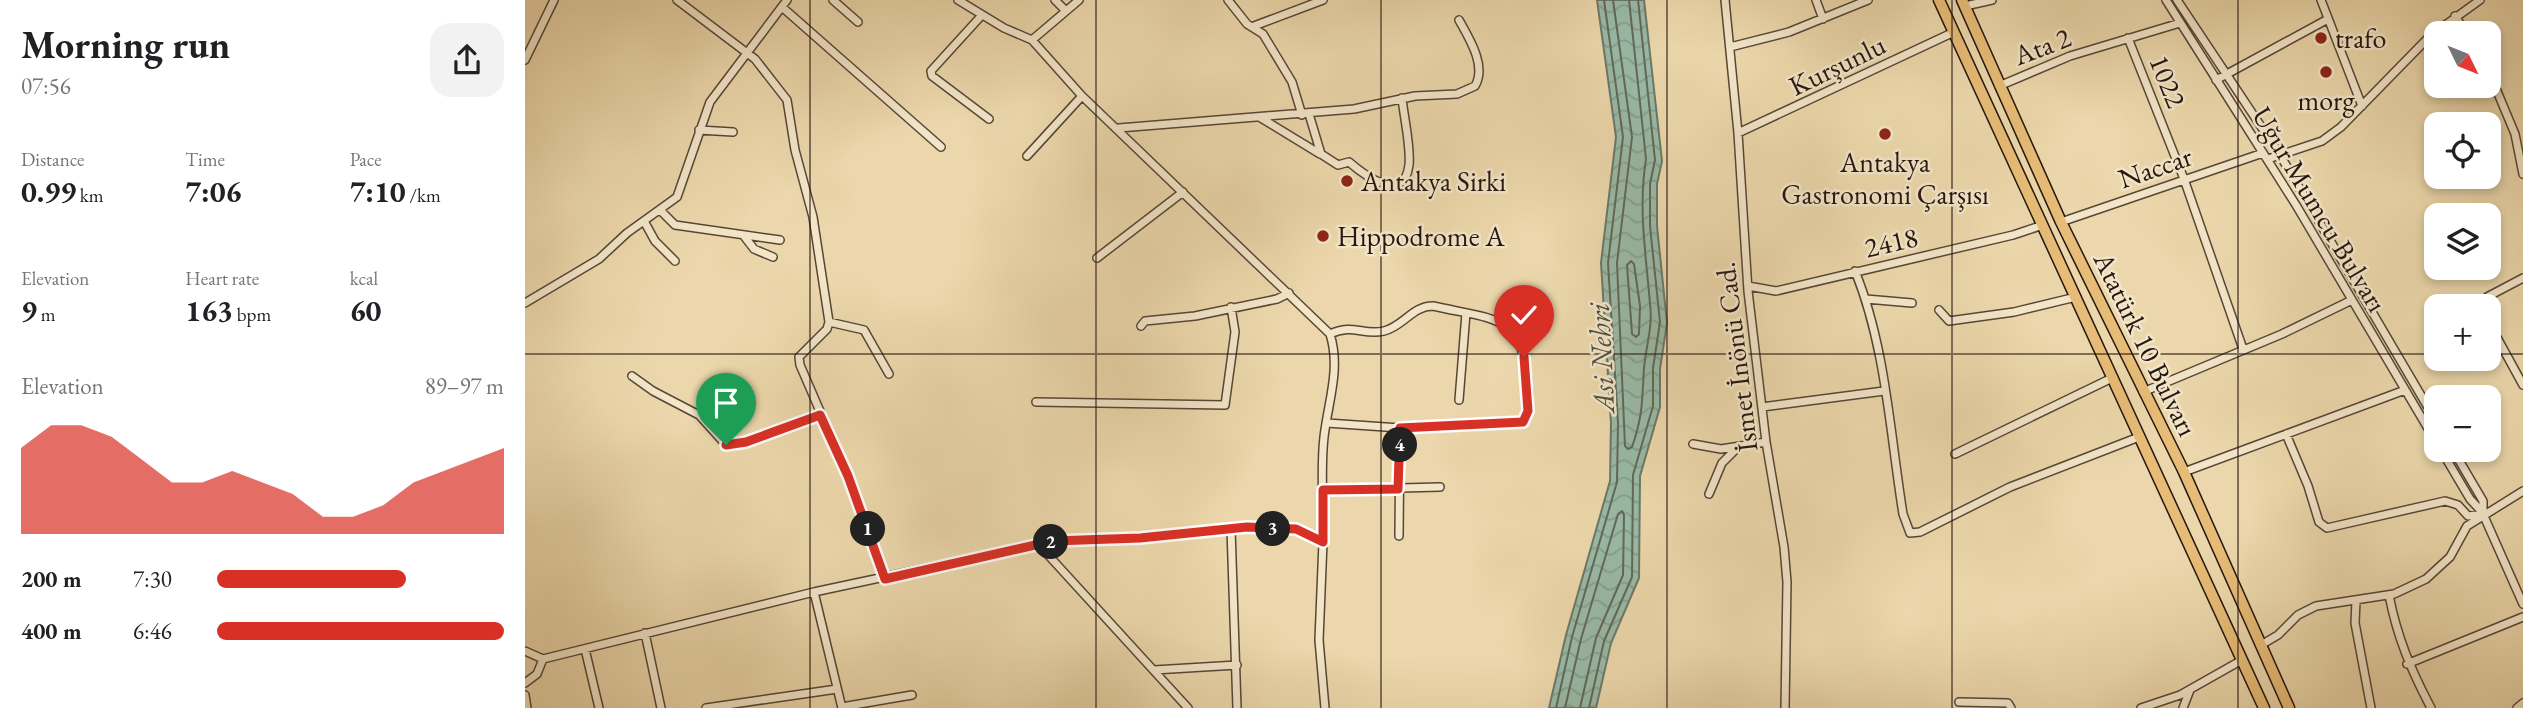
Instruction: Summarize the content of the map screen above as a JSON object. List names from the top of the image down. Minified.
{"streets":{"highway":["Atatürk 10 Bulvarı"],"street":["Ata 2","Kurşunlu","1022","Naccar","Uğur Mumcu Bulvarı","2418","İsmet İnönü Cad."]},"crossings":[["Ata 2","1022"],["Ata 2","Uğur Mumcu Bulvarı"],["Ata 2","Atatürk 10 Bulvarı"],["Kurşunlu","Atatürk 10 Bulvarı"],["Kurşunlu","İsmet İnönü Cad."],["1022","Naccar"],["Naccar","Uğur Mumcu Bulvarı"],["Naccar","Atatürk 10 Bulvarı"],["2418","Atatürk 10 Bulvarı"],["2418","İsmet İnönü Cad."]],"water":["Asi Nehri"],"places":["trafo","morg","Antakya Gastronomi Çarşısı","Antakya Sirki","Hippodrome A"],"north":"bottom right","page":{"heading":["Morning run","07:56"],"map_buttons":["+","−"],"stats":[["Distance","0.99 km"],["Time","7:06"],["Pace","7:10 /km"],["Elevation","9 m"],["Heart rate","163 bpm"],["kcal","60"]],"chart":["Elevation","89–97 m"],"pins":["4","1","3","2"],"list":[{"name":"200 m","note":"7:30"},{"name":"400 m","note":"6:46"}]}}
